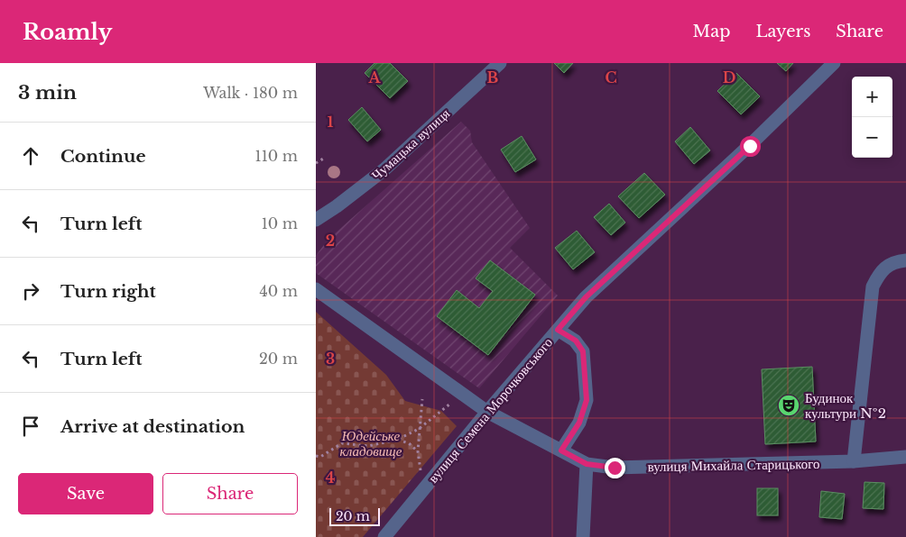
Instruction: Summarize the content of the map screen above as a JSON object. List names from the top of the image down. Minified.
{"streets":{"street":["Чумацька вулиця","вулиця Семена Морочковського","вулиця Михайла Старицького"]},"crossings":[["вулиця Семена Морочковського","вулиця Михайла Старицького"]],"parks":["Юдейське кладовище"],"places":{"theatre":["Будинок культури №2"]},"scale_bar":"20 m","page":{"header":"Roamly","nav":["Map","Layers","Share"],"heading":["3 min","Walk · 180 m"],"map_buttons":["+","−"],"list":[["Continue","110 m"],["Turn left","10 m"],["Turn right","40 m"],["Turn left","20 m"],"Arrive at destination"],"buttons":["Save","Share"],"scale":"20 m"},"grid":{"columns":["A","B","C","D"],"rows":["1","2","3","4"]}}
